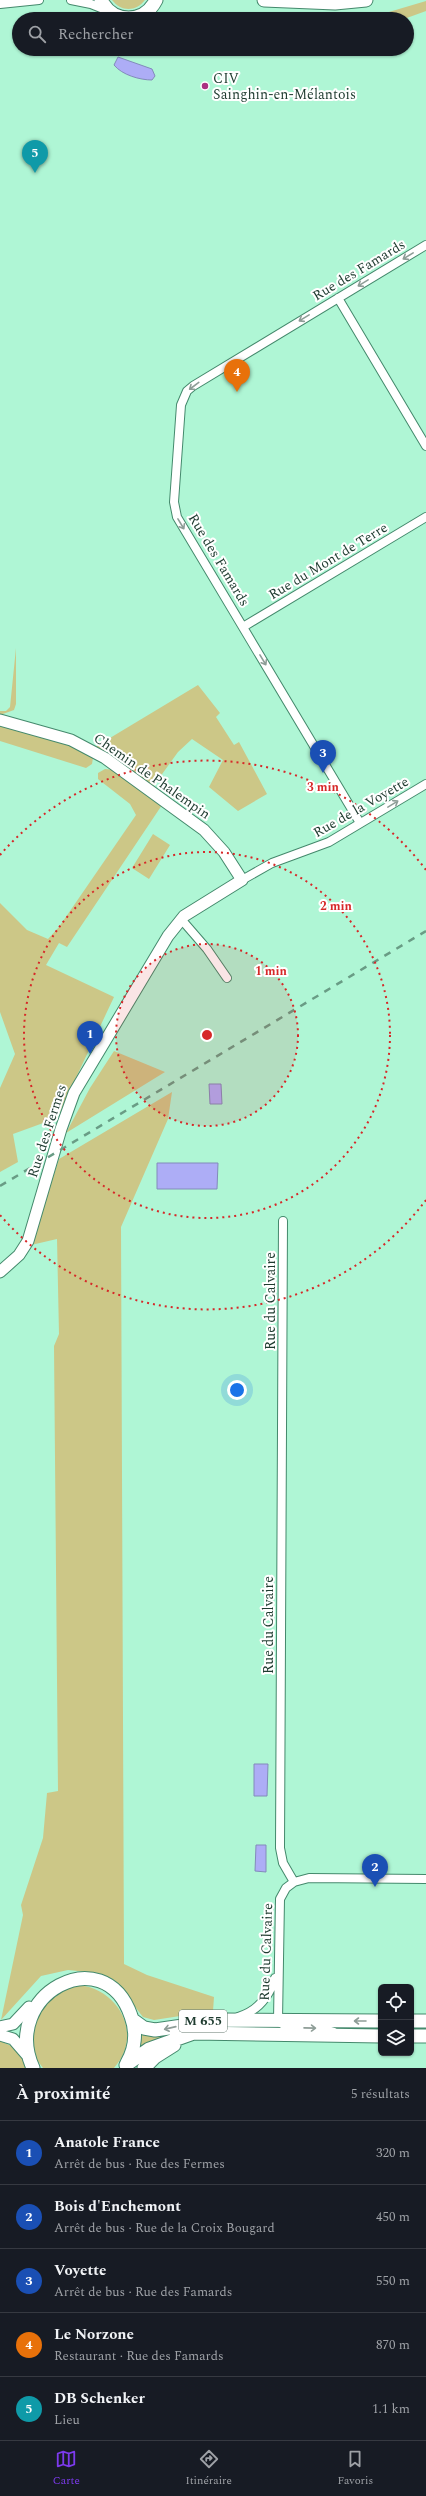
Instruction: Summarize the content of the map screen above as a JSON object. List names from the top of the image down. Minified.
{"streets":{"main road":["M 655"],"street":["Rue des Famards","Rue du Mont de Terre","Chemin de Phalempin","Rue de la Voyette","Rue des Fermes","Rue du Calvaire"]},"crossings":[["Rue des Famards","Rue du Mont de Terre"],["Rue des Famards","Rue de la Voyette"],["Chemin de Phalempin","Rue de la Voyette"],["Chemin de Phalempin","Rue des Fermes"],["Rue de la Voyette","Rue des Fermes"],["Rue du Calvaire","M 655"]],"one_way":["Rue de la Voyette"],"places":["CIV Sainghin-en-Mélantois"],"page":{"search":"Rechercher","pins":["5","4","3","1","2"],"heading":["À proximité","5 résultats"],"list":[{"mark":"1","name":"Anatole France","note":"Arrêt de bus · Rue des Fermes","value":"320 m"},{"mark":"2","name":"Bois d'Enchemont","note":"Arrêt de bus · Rue de la Croix Bougard","value":"450 m"},{"mark":"3","name":"Voyette","note":"Arrêt de bus · Rue des Famards","value":"550 m"},{"mark":"4","name":"Le Norzone","note":"Restaurant · Rue des Famards","value":"870 m"},{"mark":"5","name":"DB Schenker","note":"Lieu","value":"1.1 km"}],"nav":["Carte","Itinéraire","Favoris"]},"rings":["3 min","2 min","1 min"]}
